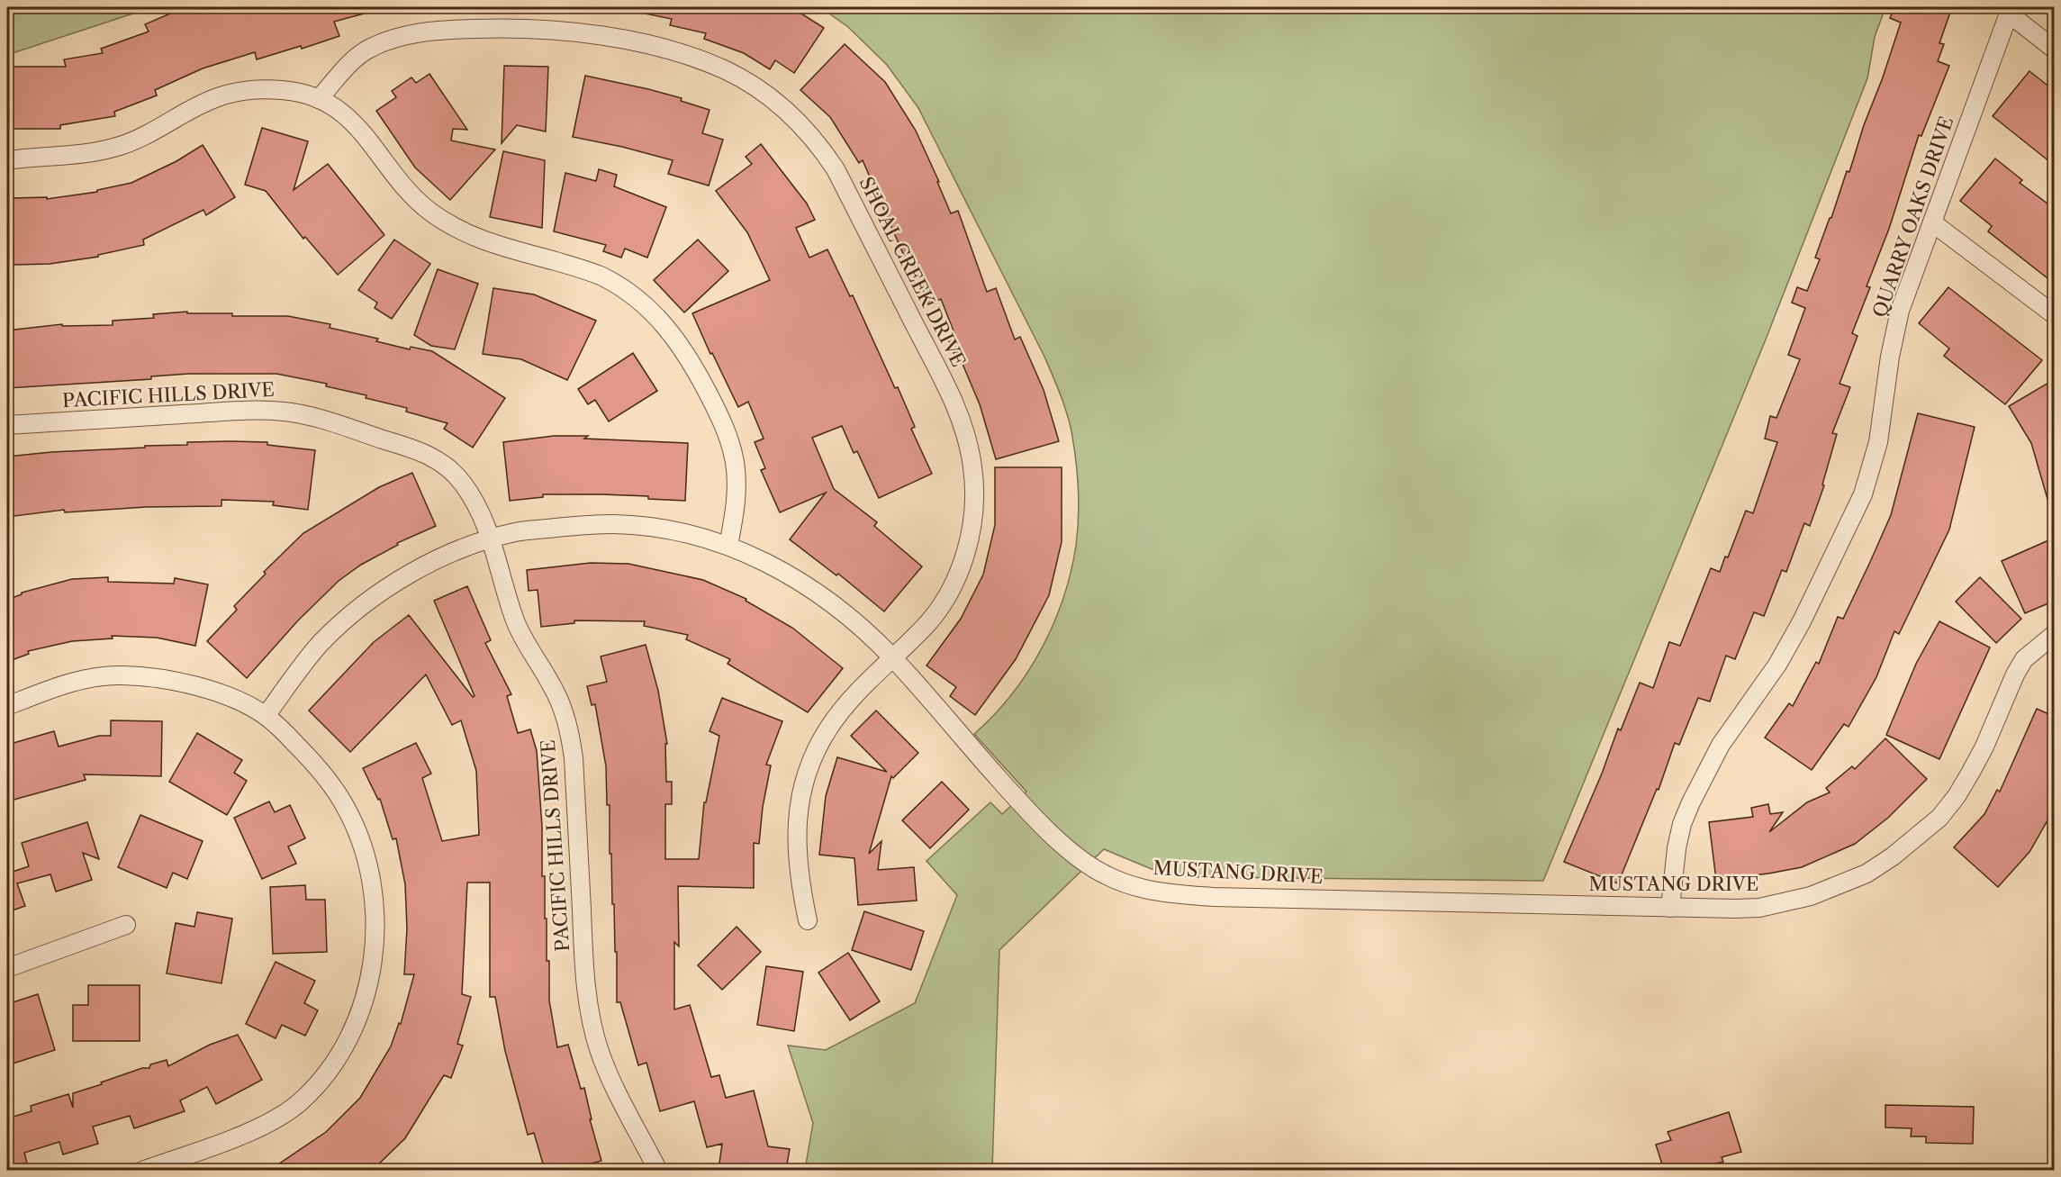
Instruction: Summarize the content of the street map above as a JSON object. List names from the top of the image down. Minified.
{"streets":{"street":["QUARRY OAKS DRIVE","SHOAL CREEK DRIVE","PACIFIC HILLS DRIVE","MUSTANG DRIVE"]},"crossings":[["QUARRY OAKS DRIVE","MUSTANG DRIVE"],["SHOAL CREEK DRIVE","MUSTANG DRIVE"],["PACIFIC HILLS DRIVE","MUSTANG DRIVE"]]}
